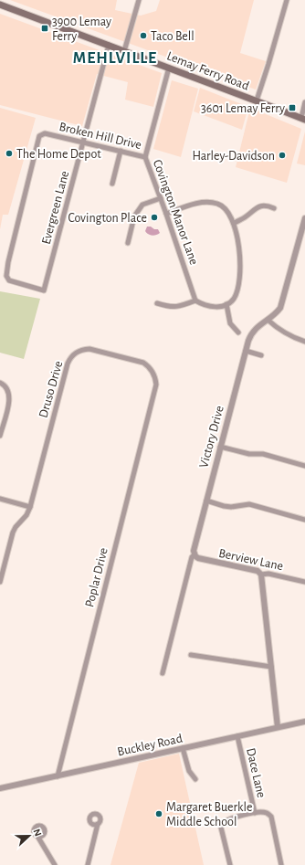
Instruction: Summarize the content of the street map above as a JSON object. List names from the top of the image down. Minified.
{"streets":{"main road":["Lemay Ferry Road"],"street":["Broken Hill Drive","Evergreen Lane","Covington Manor Lane","Druso Drive","Victory Drive","Berview Lane","Poplar Drive","Buckley Road","Dace Lane"]},"crossings":[["Lemay Ferry Road","Evergreen Lane"],["Lemay Ferry Road","Covington Manor Lane"],["Broken Hill Drive","Evergreen Lane"],["Broken Hill Drive","Covington Manor Lane"],["Druso Drive","Poplar Drive"],["Victory Drive","Berview Lane"],["Poplar Drive","Buckley Road"],["Buckley Road","Dace Lane"]],"districts":["MEHLVILLE"],"places":{"transit":["3900 Lemay Ferry","3601 Lemay Ferry"],"other":["Taco Bell","The Home Depot","Harley-Davidson","Covington Place","Margaret Buerkle Middle School"]},"north":"right"}
